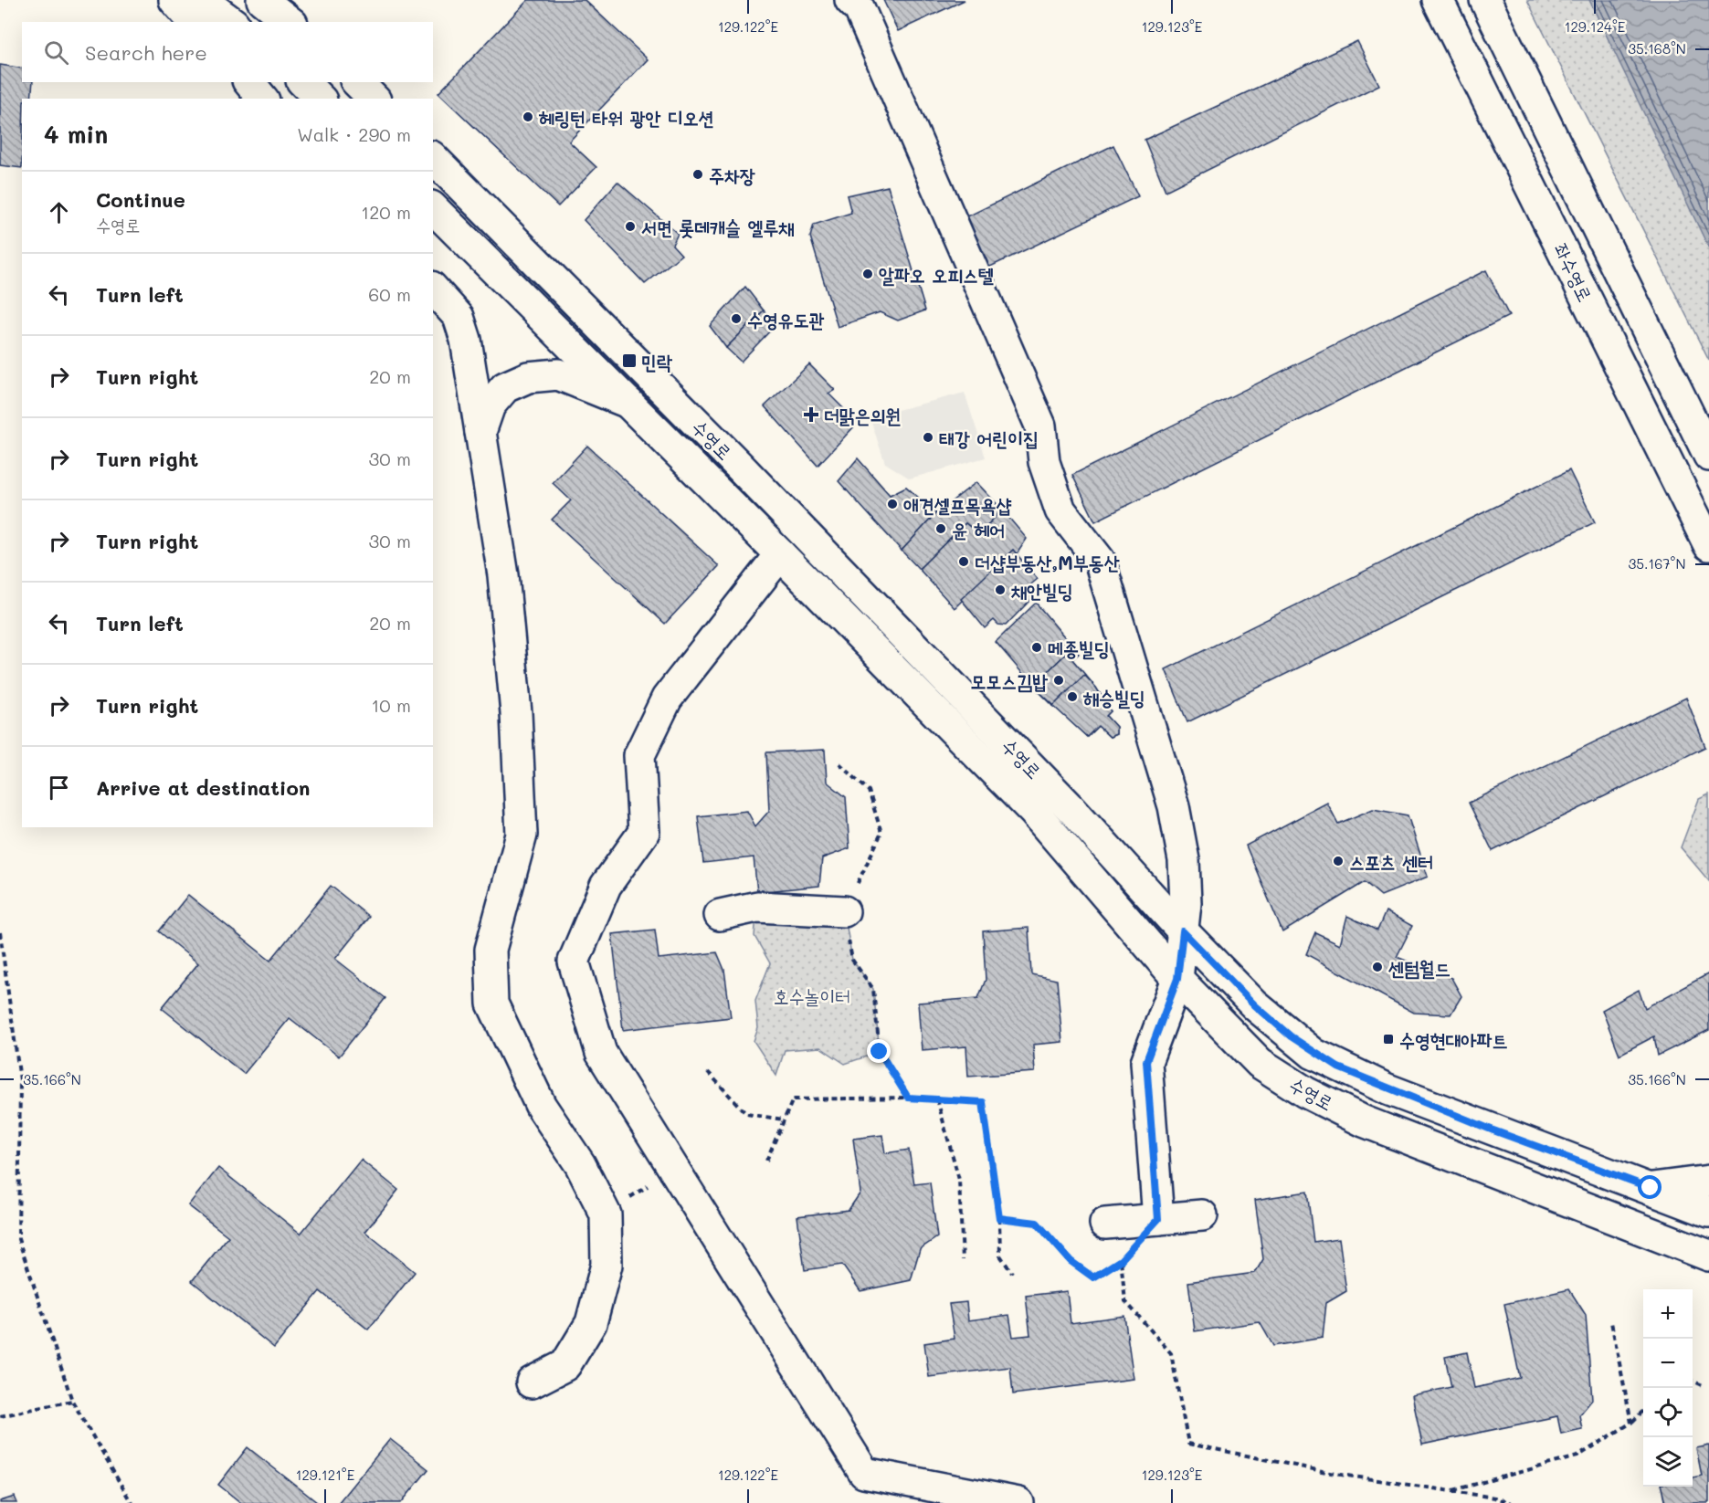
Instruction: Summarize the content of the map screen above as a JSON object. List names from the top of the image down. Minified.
{"streets":{"main road":["좌수영로","수영로"]},"parks":["호수놀이터"],"places":{"other":["헤링턴 타워 광안 디오션","주차장","서면 롯데캐슬 엘루채","알파오 오피스텔","수영유도관","태강 어린이집","애견셀프목욕샵","윤 헤어","더샵부동산,M부동산","채안빌딩","메종빌딩","모모스김밥","해승빌딩","스포츠 센터","센텀월드"],"transit":["민락","수영현대아파트"],"health":["더맑은의원"]},"page":{"search":"Search here","heading":["4 min","Walk · 290 m"],"list":[["Continue","수영로","120 m"],["Turn left","60 m"],["Turn right","20 m"],["Turn right","30 m"],["Turn right","30 m"],["Turn left","20 m"],["Turn right","10 m"],"Arrive at destination"],"map_buttons":["+","−"]},"coordinates":["129.122°E","129.123°E","129.124°E","35.168°N","35.167°N","35.166°N","129.121°E"]}
